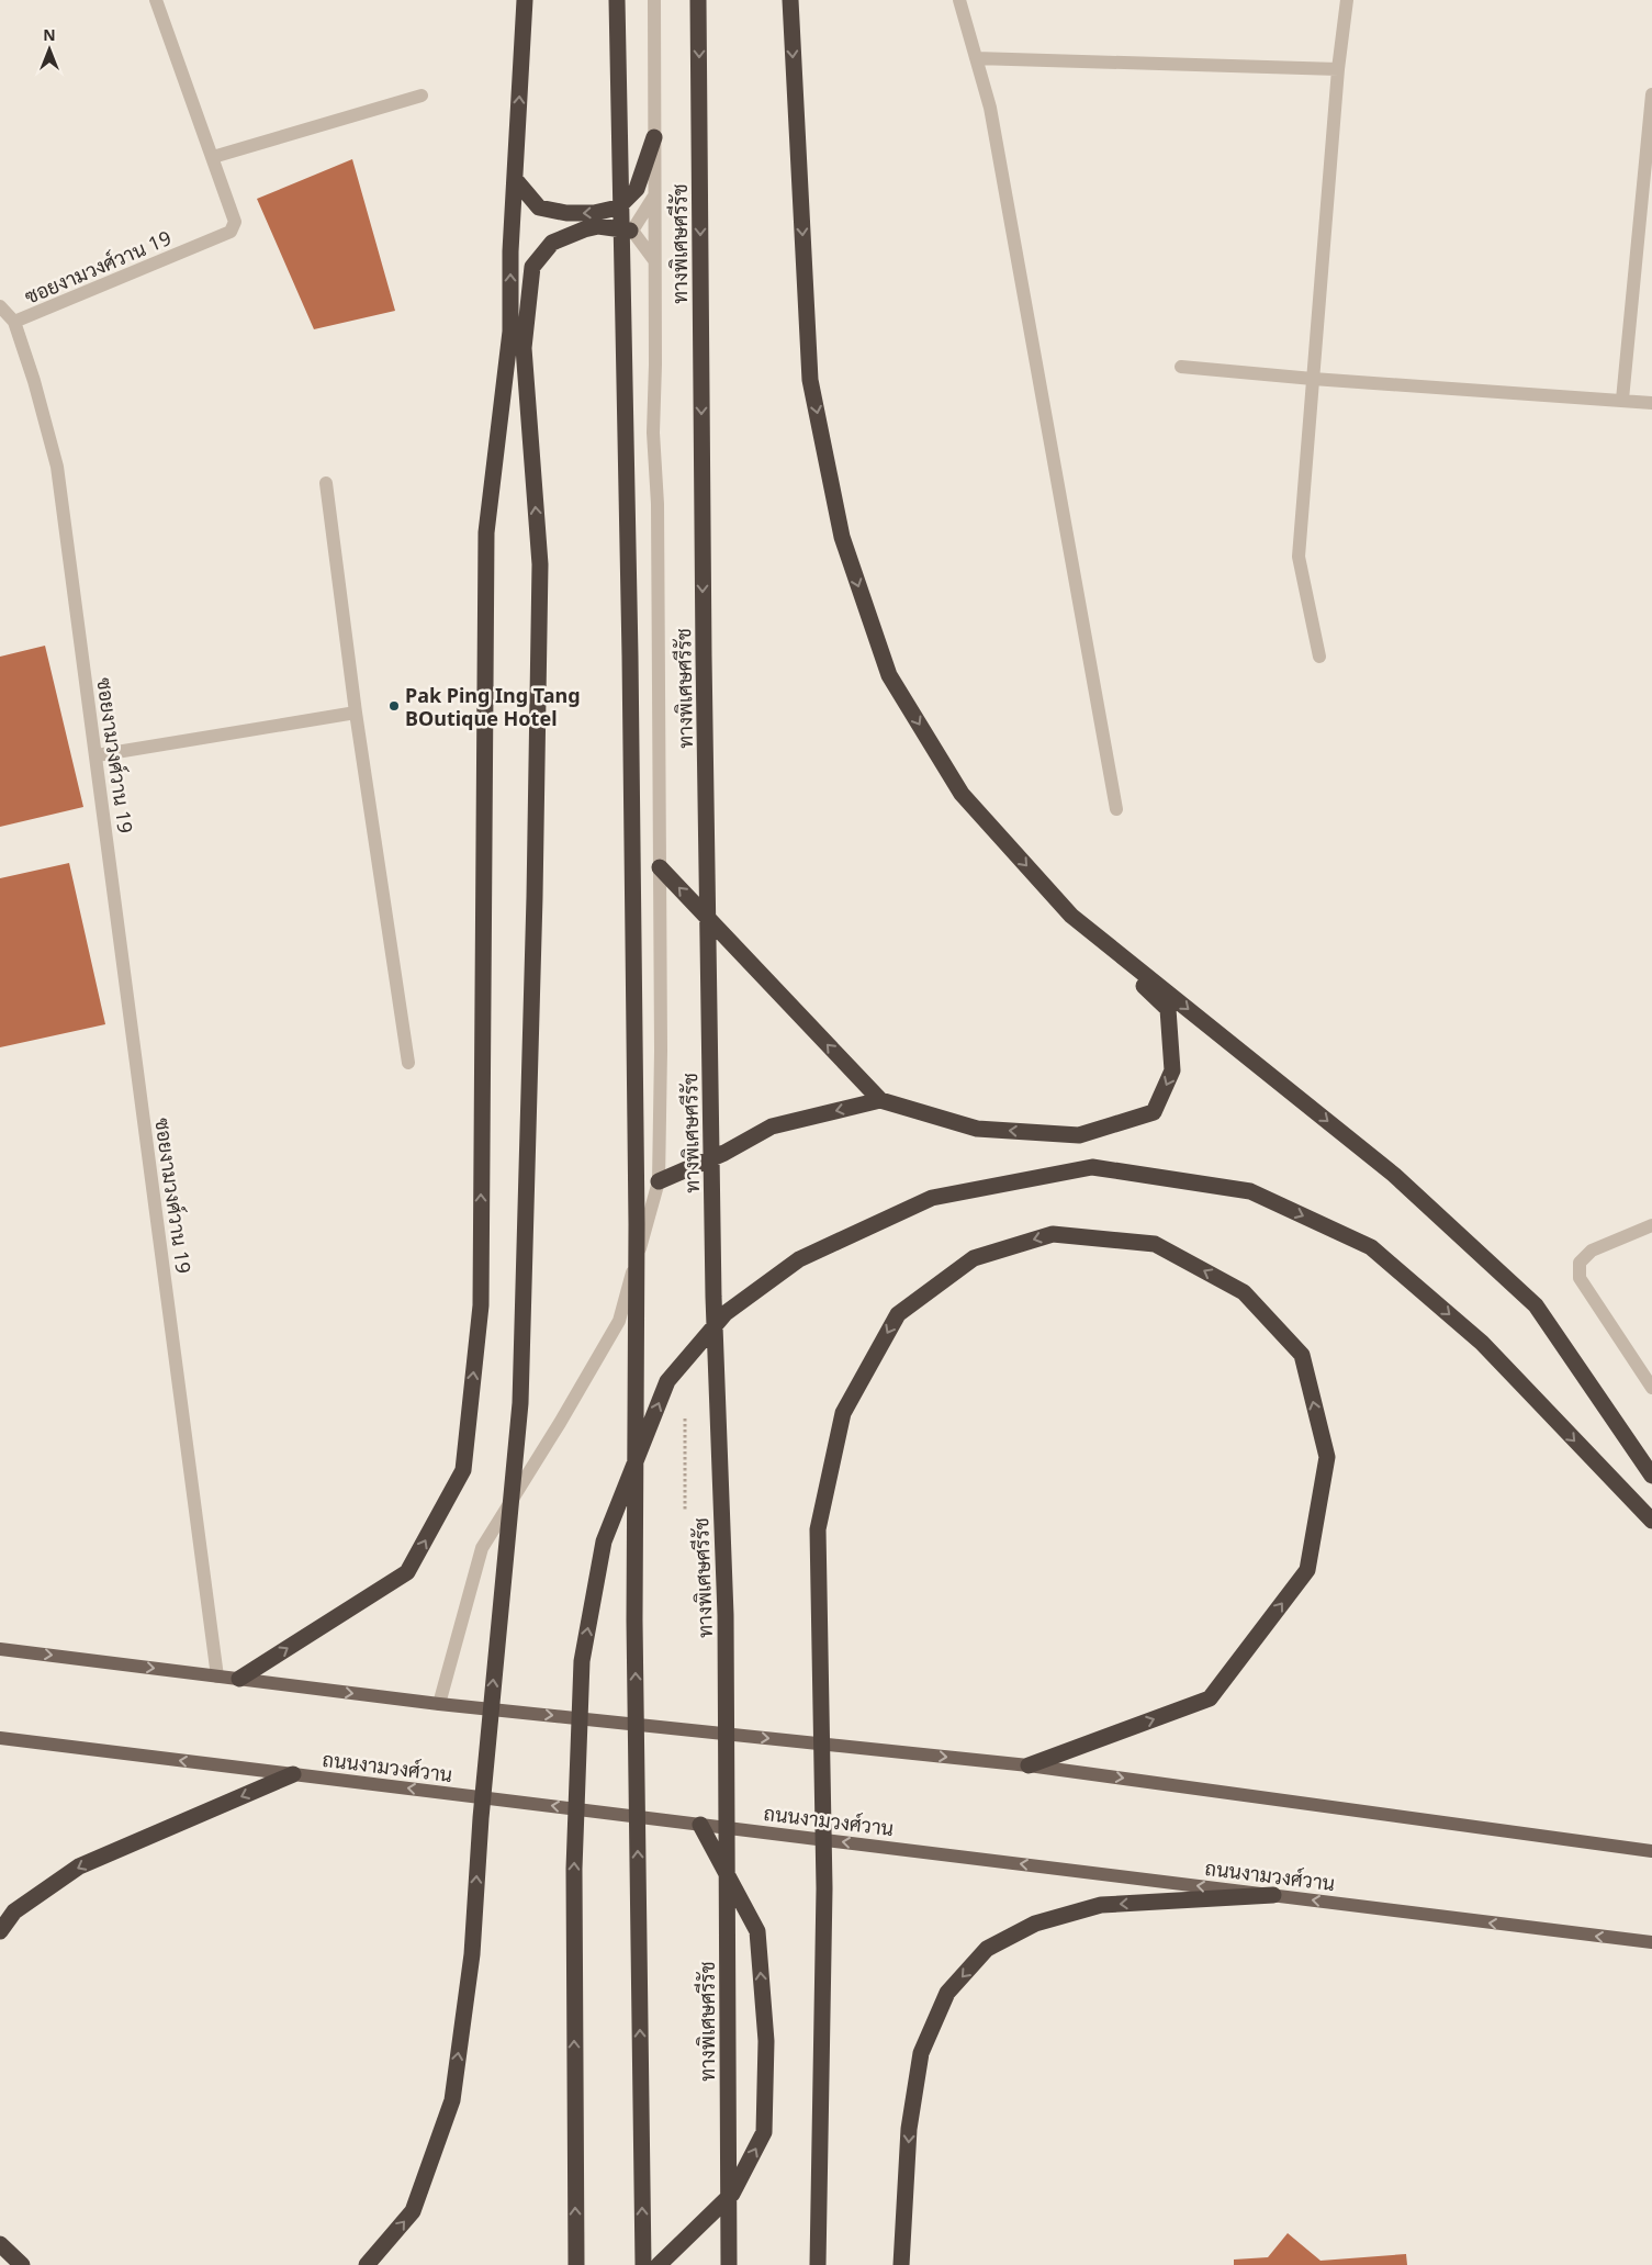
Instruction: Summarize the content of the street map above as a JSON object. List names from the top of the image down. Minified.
{"streets":{"highway":["ทางพิเศษศรีรัช"],"main road":["ถนนงามวงศ์วาน"],"street":["ซอยงามวงศ์วาน 19"]},"places":["Pak Ping Ing Tang BOutique Hotel"],"north":"top"}
